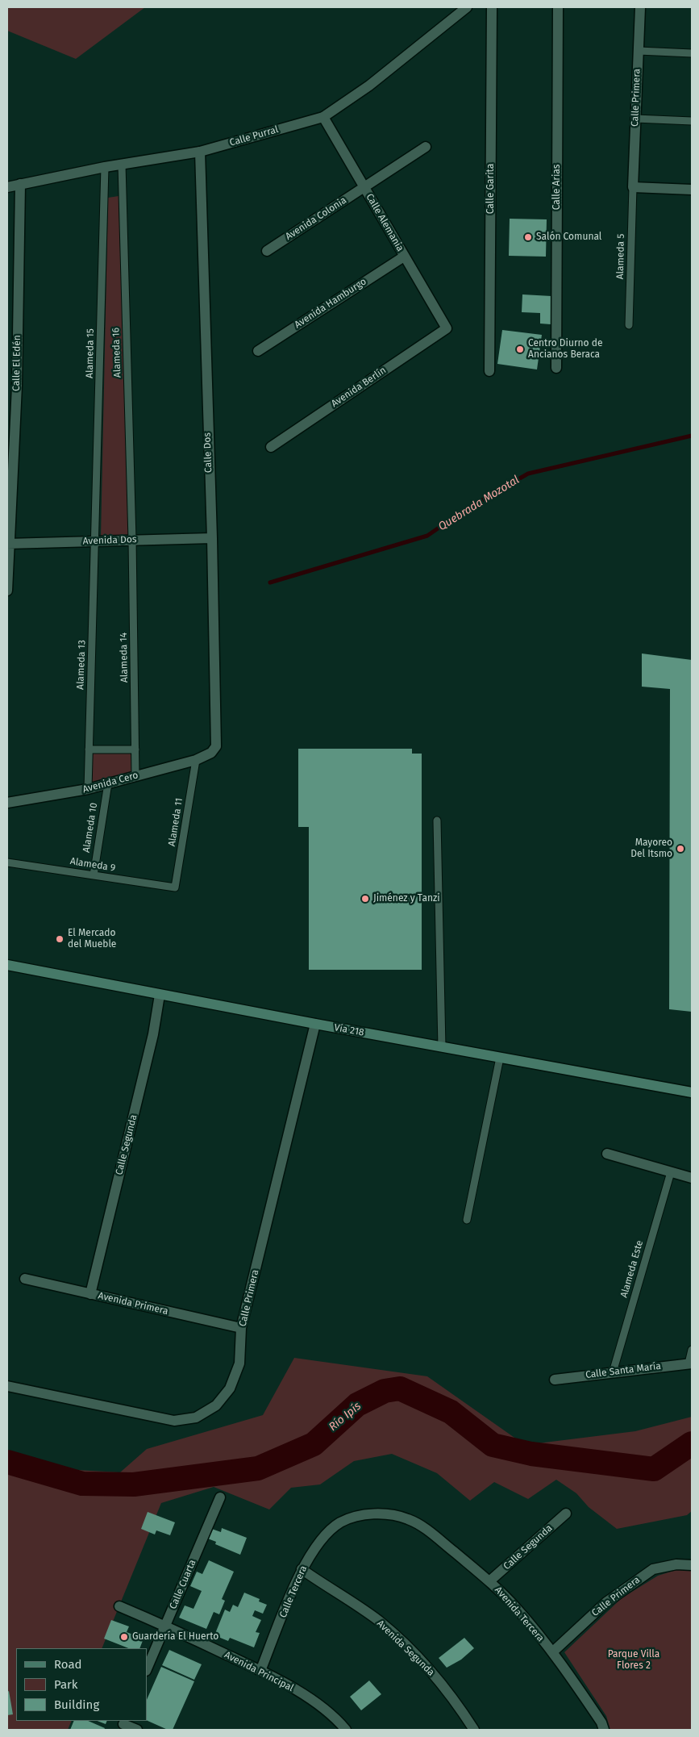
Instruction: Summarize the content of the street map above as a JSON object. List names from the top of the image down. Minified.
{"streets":{"main road":["Vía 218"],"street":["Calle Primera","Calle Purral","Calle Arias","Calle Garita","Avenida Colonia","Calle Alemania","Avenida Hamburgo","Calle El Edén","Avenida Berlín","Calle Dos","Avenida Dos","Avenida Cero","Calle Segunda","Avenida Primera","Calle Santa María","Calle Cuarta","Calle Tercera","Avenida Tercera","Avenida Segunda","Avenida Principal"],"lane":["Alameda 5","Alameda 16","Alameda 15","Alameda 14","Alameda 13","Alameda 11","Alameda 10","Alameda 9","Alameda Este"]},"crossings":[["Calle Primera","Alameda 5"],["Calle Primera","Vía 218"],["Calle Primera","Avenida Primera"],["Calle Primera","Avenida Tercera"],["Calle Purral","Calle Alemania"],["Calle Purral","Alameda 16"],["Calle Purral","Alameda 15"],["Calle Purral","Calle El Edén"],["Calle Purral","Calle Dos"],["Avenida Colonia","Calle Alemania"],["Calle Alemania","Avenida Hamburgo"],["Calle Alemania","Avenida Berlín"],["Alameda 16","Avenida Dos"],["Alameda 16","Alameda 14"],["Alameda 15","Avenida Dos"],["Alameda 15","Alameda 13"],["Calle El Edén","Avenida Dos"],["Calle Dos","Avenida Dos"],["Calle Dos","Avenida Cero"],["Avenida Dos","Alameda 14"],["Avenida Dos","Alameda 13"],["Alameda 14","Avenida Cero"],["Alameda 13","Avenida Cero"],["Avenida Cero","Alameda 11"],["Avenida Cero","Alameda 10"],["Alameda 11","Alameda 9"],["Alameda 10","Alameda 9"],["Vía 218","Calle Segunda"],["Calle Segunda","Avenida Primera"],["Calle Segunda","Avenida Tercera"],["Alameda Este","Calle Santa María"],["Calle Cuarta","Avenida Principal"],["Calle Tercera","Avenida Tercera"],["Calle Tercera","Avenida Segunda"],["Calle Tercera","Avenida Principal"]],"water":["Quebrada Mozotal","Río Ipís"],"parks":["Parque Villa Flores 2"],"places":["Salón Comunal","Centro Diurno de Ancianos Beraca","Mayoreo Del Itsmo","Jiménez y Tanzi","El Mercado del Mueble","Guardería El Huerto"],"legend":["Road","Park","Building"]}
